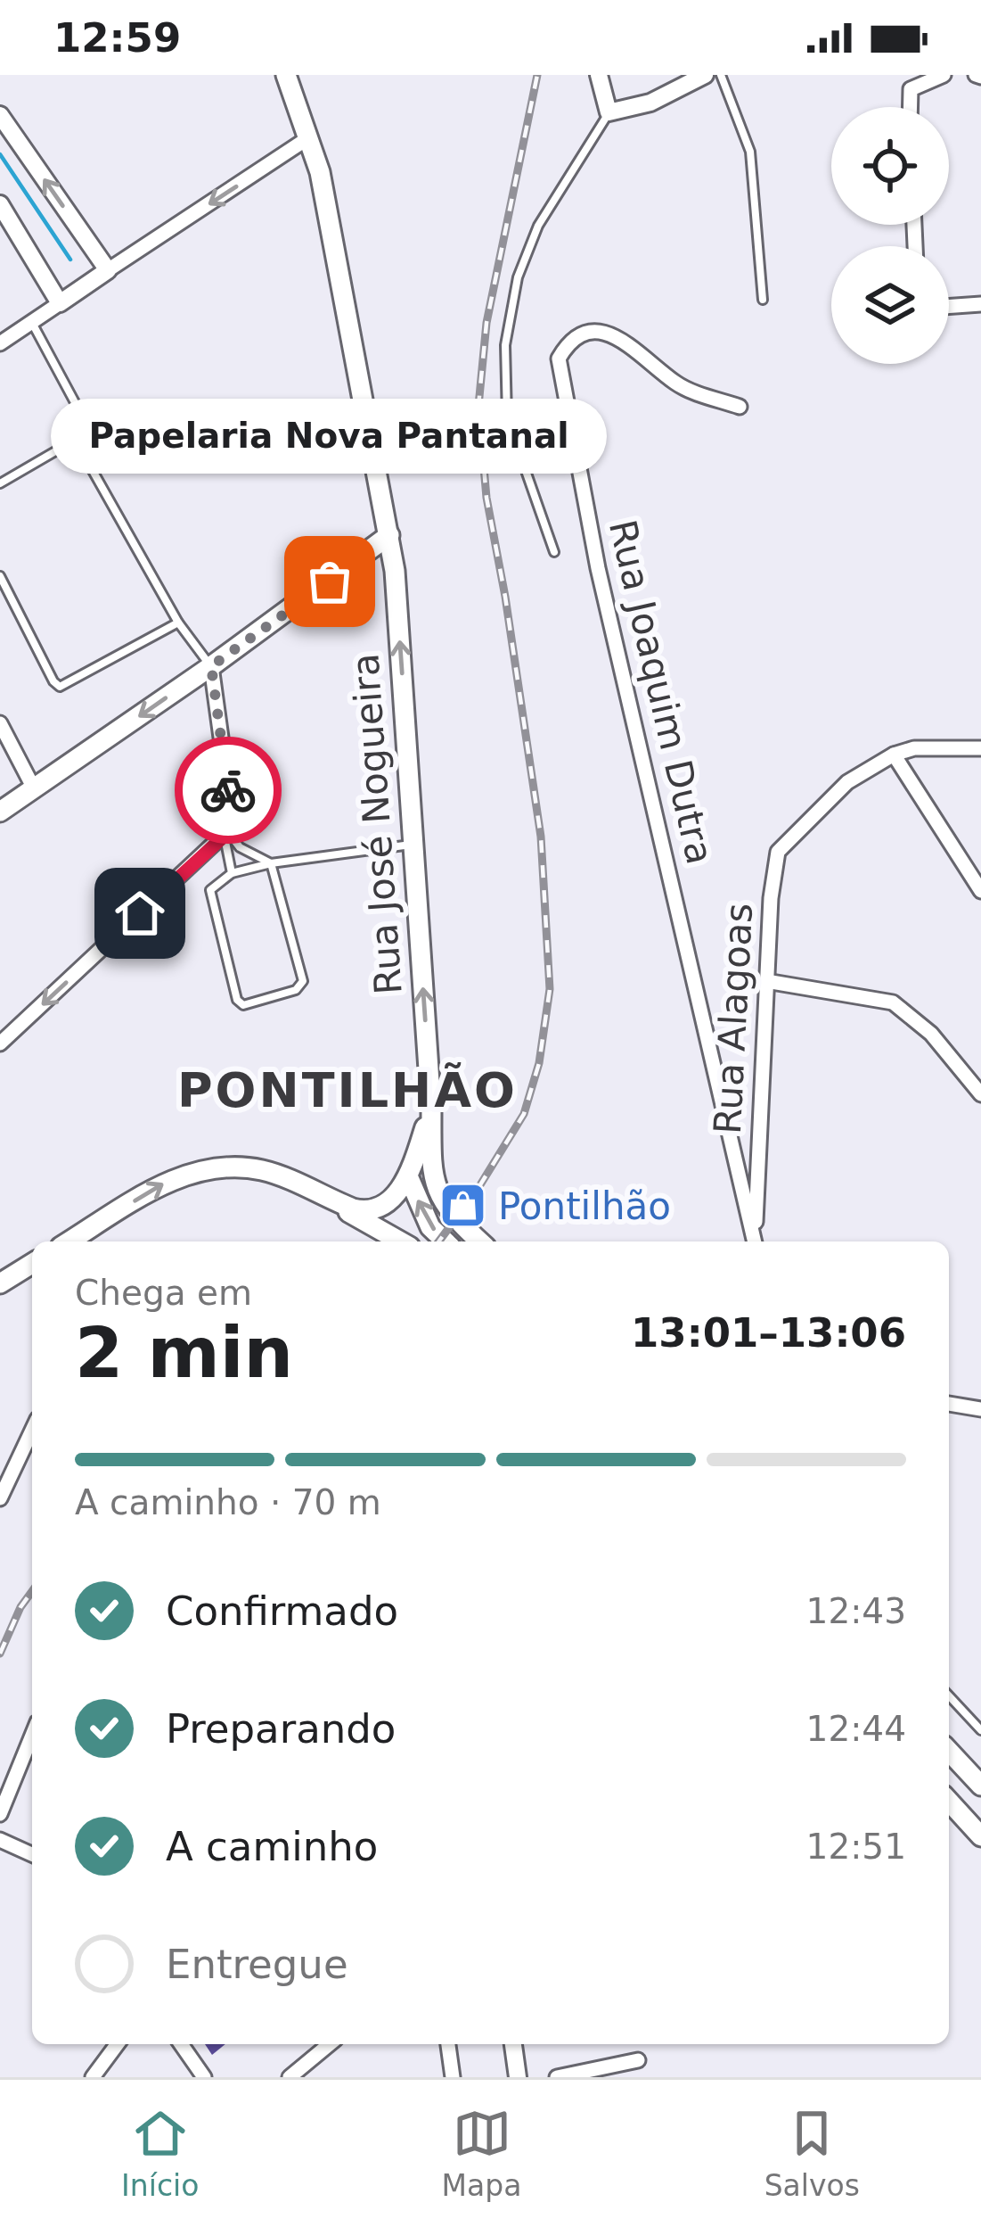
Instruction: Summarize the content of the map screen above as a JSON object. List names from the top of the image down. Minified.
{"streets":{"main road":["Rua José Nogueira"],"street":["Rua Joaquim Dutra","Rua Alagoas"]},"one_way":["Rua José Nogueira"],"districts":["PONTILHÃO"],"places":{"other":["Papelaria Nova Pantanal"],"shop":["Pontilhão"]},"page":{"status":"12:59","bubble":"Papelaria Nova Pantanal","heading":["2 min","Chega em","13:01–13:06"],"bar":"A caminho · 70 m","list":[["Confirmado","12:43"],["Preparando","12:44"],["A caminho","12:51"],"Entregue"],"tabs":["Início","Mapa","Salvos"]}}
